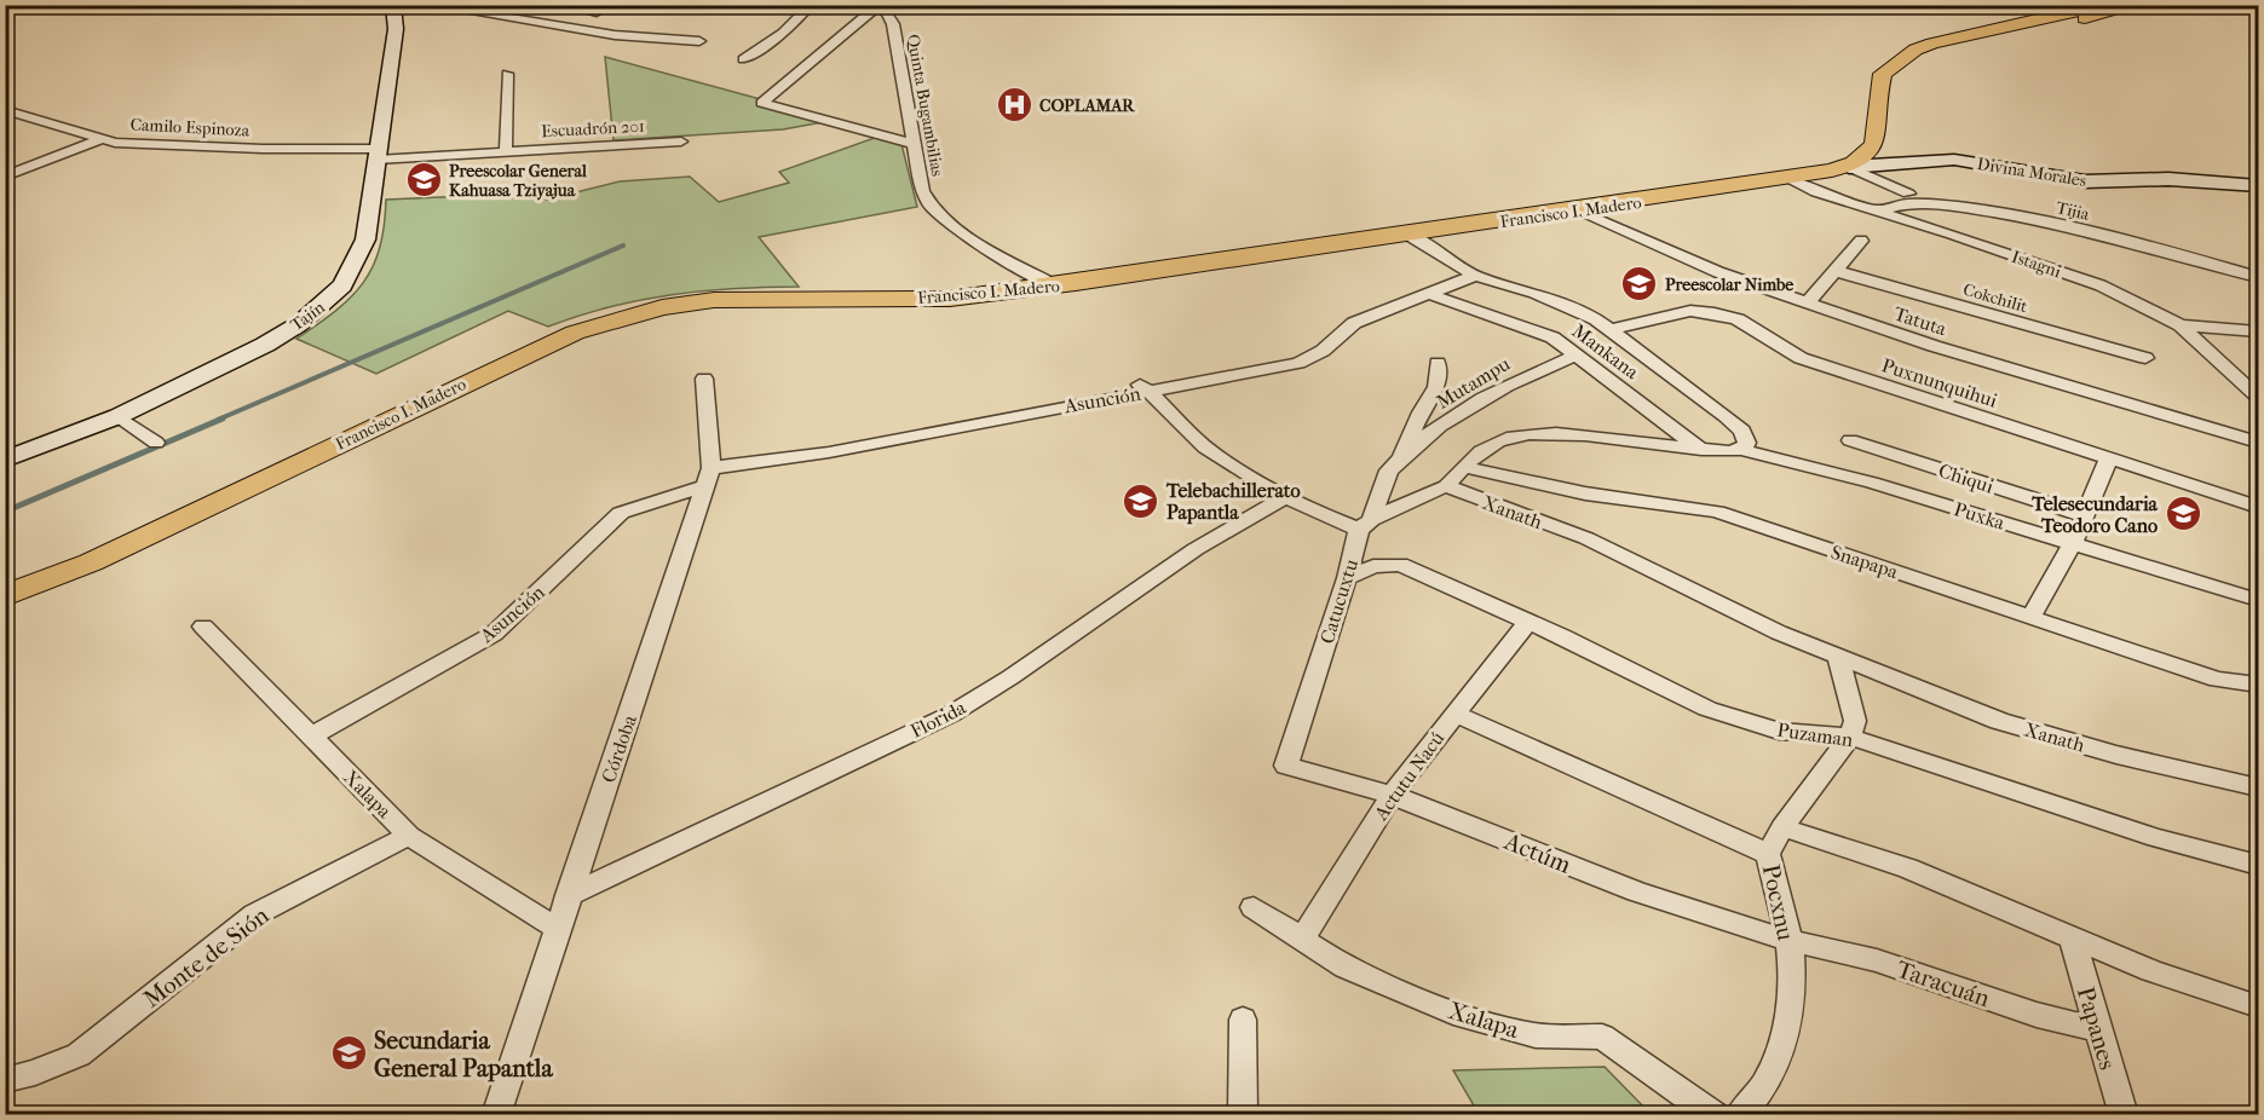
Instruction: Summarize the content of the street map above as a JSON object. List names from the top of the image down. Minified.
{"streets":{"main road":["Divina Morales","Francisco I. Madero","Tajín"],"street":["Quinta Bugambilias","Camilo Espinoza","Escuadrón 201","Tijia","Istagni","Cokchilit","Tatuta","Mankana","Mutampu","Puxnunquihui","Asunción","Chiqui","Xanath","Puxka","Snapapa","Catucuxtu","Florida","Puzaman","Córdoba","Actutu Nacú","Xalapa","Actúm","Pocxnu","Monte de Sión","Taracuán","Papanes"]},"crossings":[["Quinta Bugambilias","Francisco I. Madero"],["Camilo Espinoza","Escuadrón 201"],["Camilo Espinoza","Tajín"],["Escuadrón 201","Tajín"],["Divina Morales","Francisco I. Madero"],["Tijia","Istagni"],["Francisco I. Madero","Istagni"],["Francisco I. Madero","Tatuta"],["Mankana","Mutampu"],["Mankana","Asunción"],["Mutampu","Catucuxtu"],["Asunción","Córdoba"],["Asunción","Xalapa"],["Catucuxtu","Puzaman"],["Catucuxtu","Actúm"],["Florida","Córdoba"],["Puzaman","Actutu Nacú"],["Puzaman","Pocxnu"],["Córdoba","Xalapa"],["Actutu Nacú","Xalapa"],["Actutu Nacú","Actúm"],["Xalapa","Monte de Sión"],["Actúm","Pocxnu"],["Actúm","Taracuán"],["Pocxnu","Taracuán"],["Taracuán","Papanes"]],"places":{"hospital":["COPLAMAR"],"school or university":["Preescolar General Kahuasa Tziyajua","Preescolar Nimbe","Telebachillerato Papantla","Telesecundaria Teodoro Cano","Secundaria General Papantla"]}}
